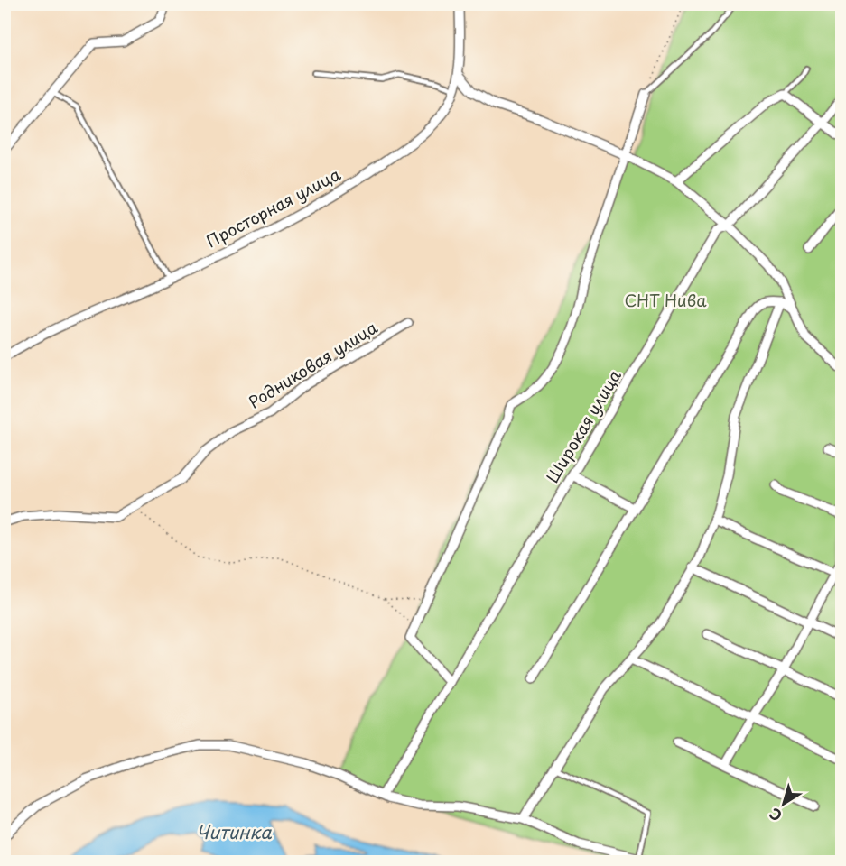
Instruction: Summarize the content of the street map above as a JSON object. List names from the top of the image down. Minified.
{"streets":{"street":["Просторная улица","Родниковая улица","Широкая улица"]},"water":["Читинка"],"parks":["СНТ Нива"],"north":"bottom left"}
